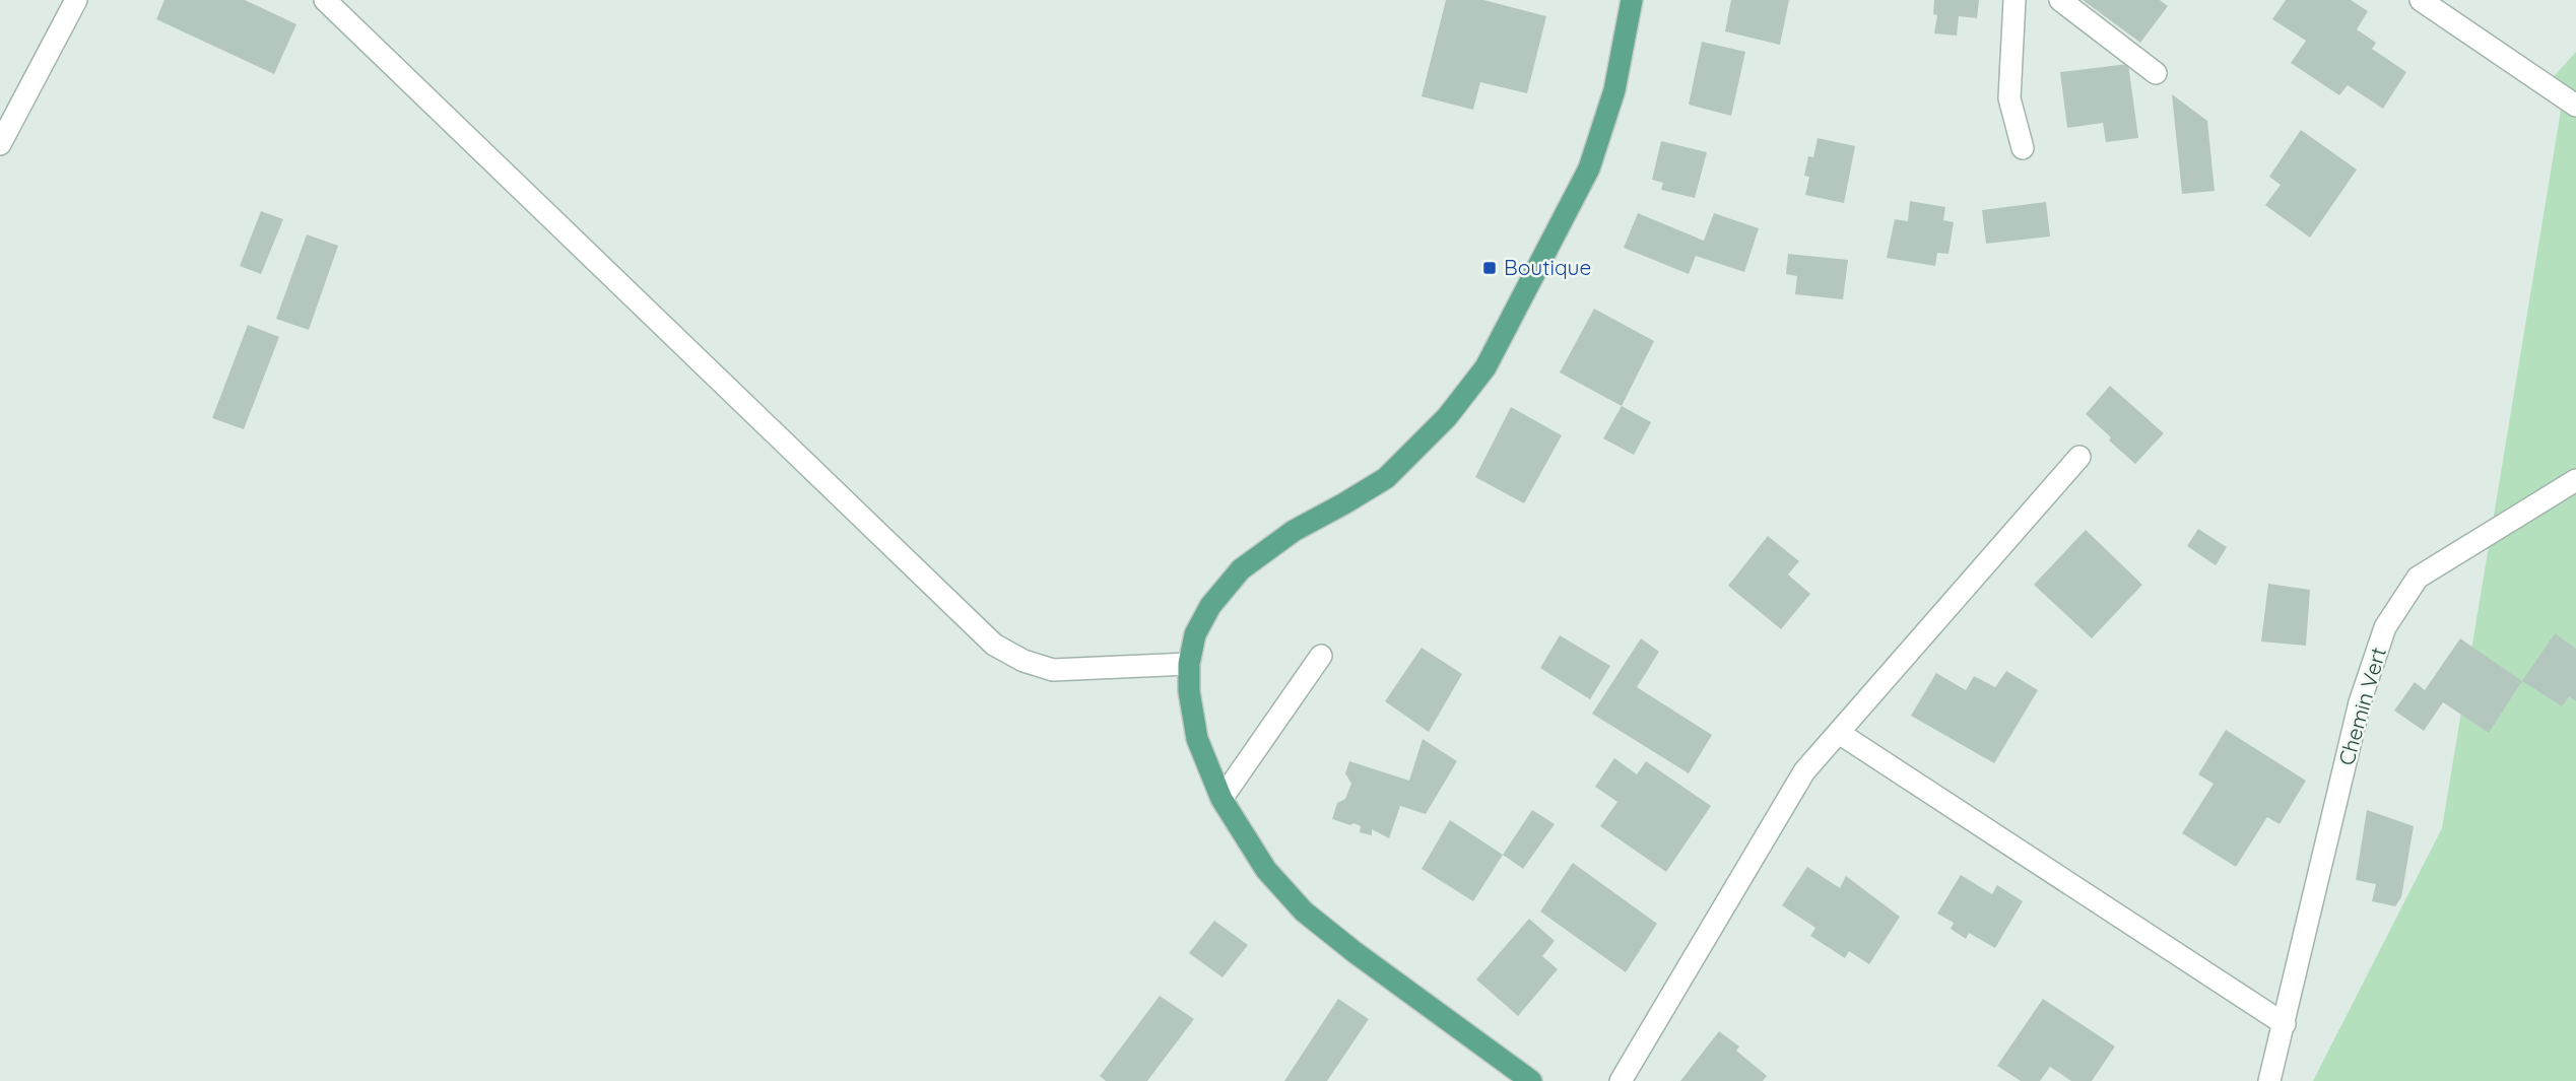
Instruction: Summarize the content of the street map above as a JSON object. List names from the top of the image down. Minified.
{"streets":{"street":["Chemin Vert"]},"places":{"transit":["Boutique"]}}
